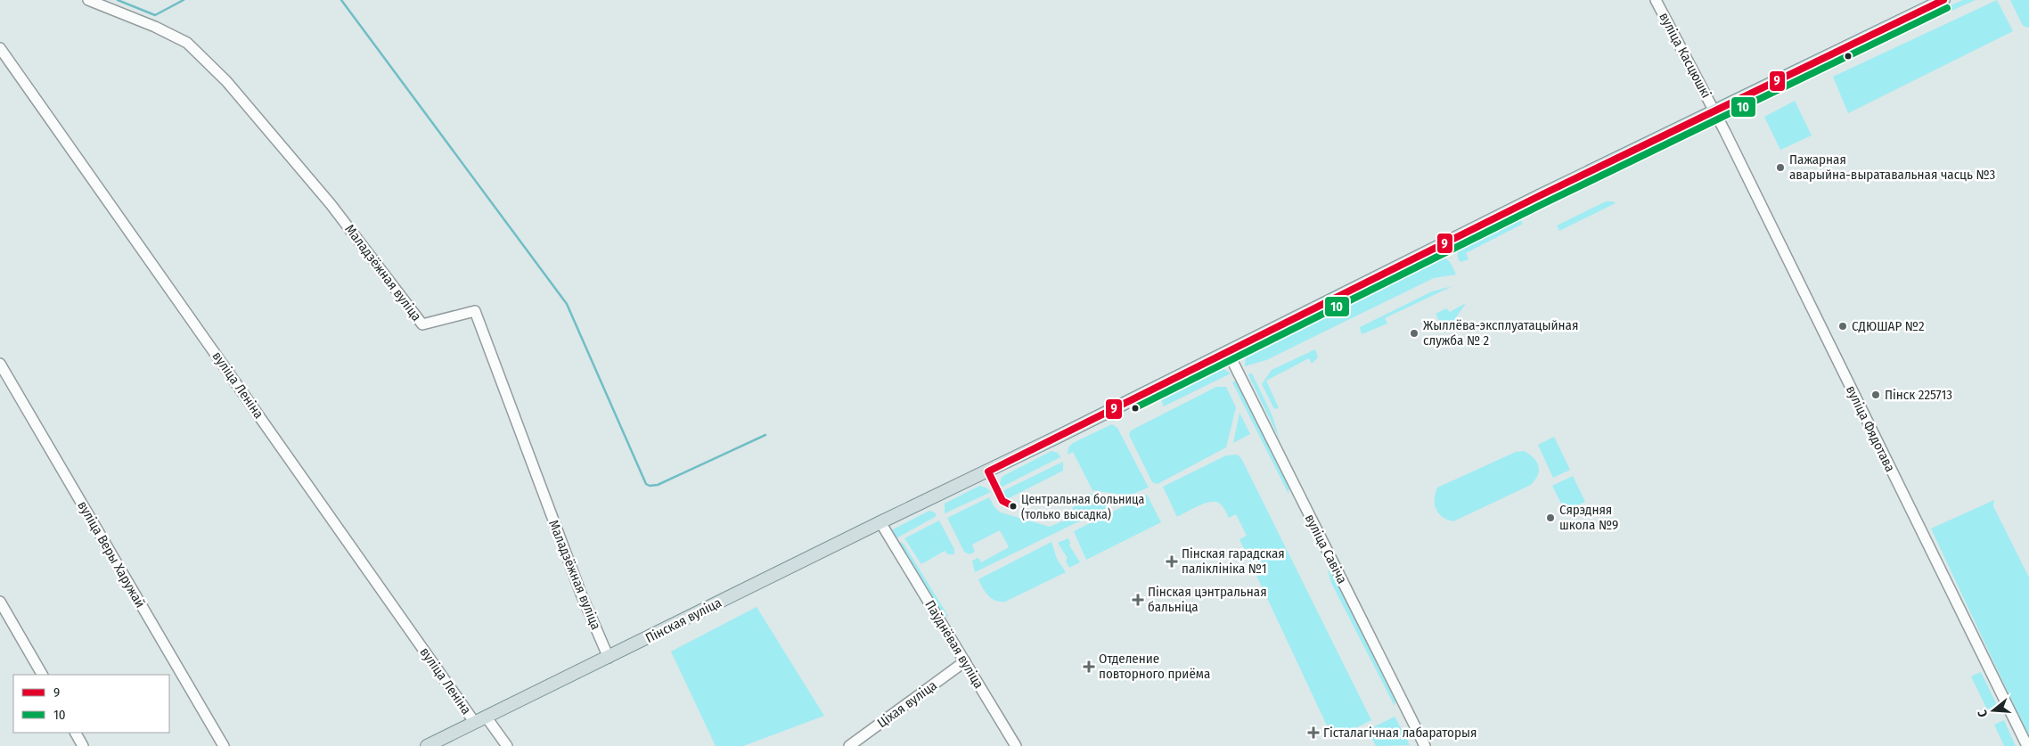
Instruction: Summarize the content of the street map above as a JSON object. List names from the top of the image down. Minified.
{"streets":{"main road":["Пінская вуліца"],"street":["вуліца Касцюшкі","Маладзёжная вуліца","вуліца Леніна","вуліца Фядотава","вуліца Савіча","вуліца Веры Харужай","Паўднёвая вуліца","Ціхая вуліца"]},"crossings":[["вуліца Касцюшкі","вуліца Фядотава"],["вуліца Касцюшкі","Пінская вуліца"],["Маладзёжная вуліца","Пінская вуліца"],["вуліца Леніна","Пінская вуліца"],["вуліца Фядотава","Пінская вуліца"],["вуліца Савіча","Пінская вуліца"],["Пінская вуліца","Паўднёвая вуліца"],["Паўднёвая вуліца","Ціхая вуліца"]],"places":{"other":["Пажарная аварыйна-выратавальная часць №3","СДЮШАР №2","Жыллёва-эксплуатацыйная служба № 2","Пінск 225713","Центральная больница (только высадка)","Сярэдняя школа №9"],"health":["Пінская гарадская паліклініка №1","Пінская цэнтральная бальніца","Отделение повторного приёма","Гісталагічная лабараторыя"]},"lines":["transit line 9","transit line 10"],"legend":["9","10"],"north":"left"}
